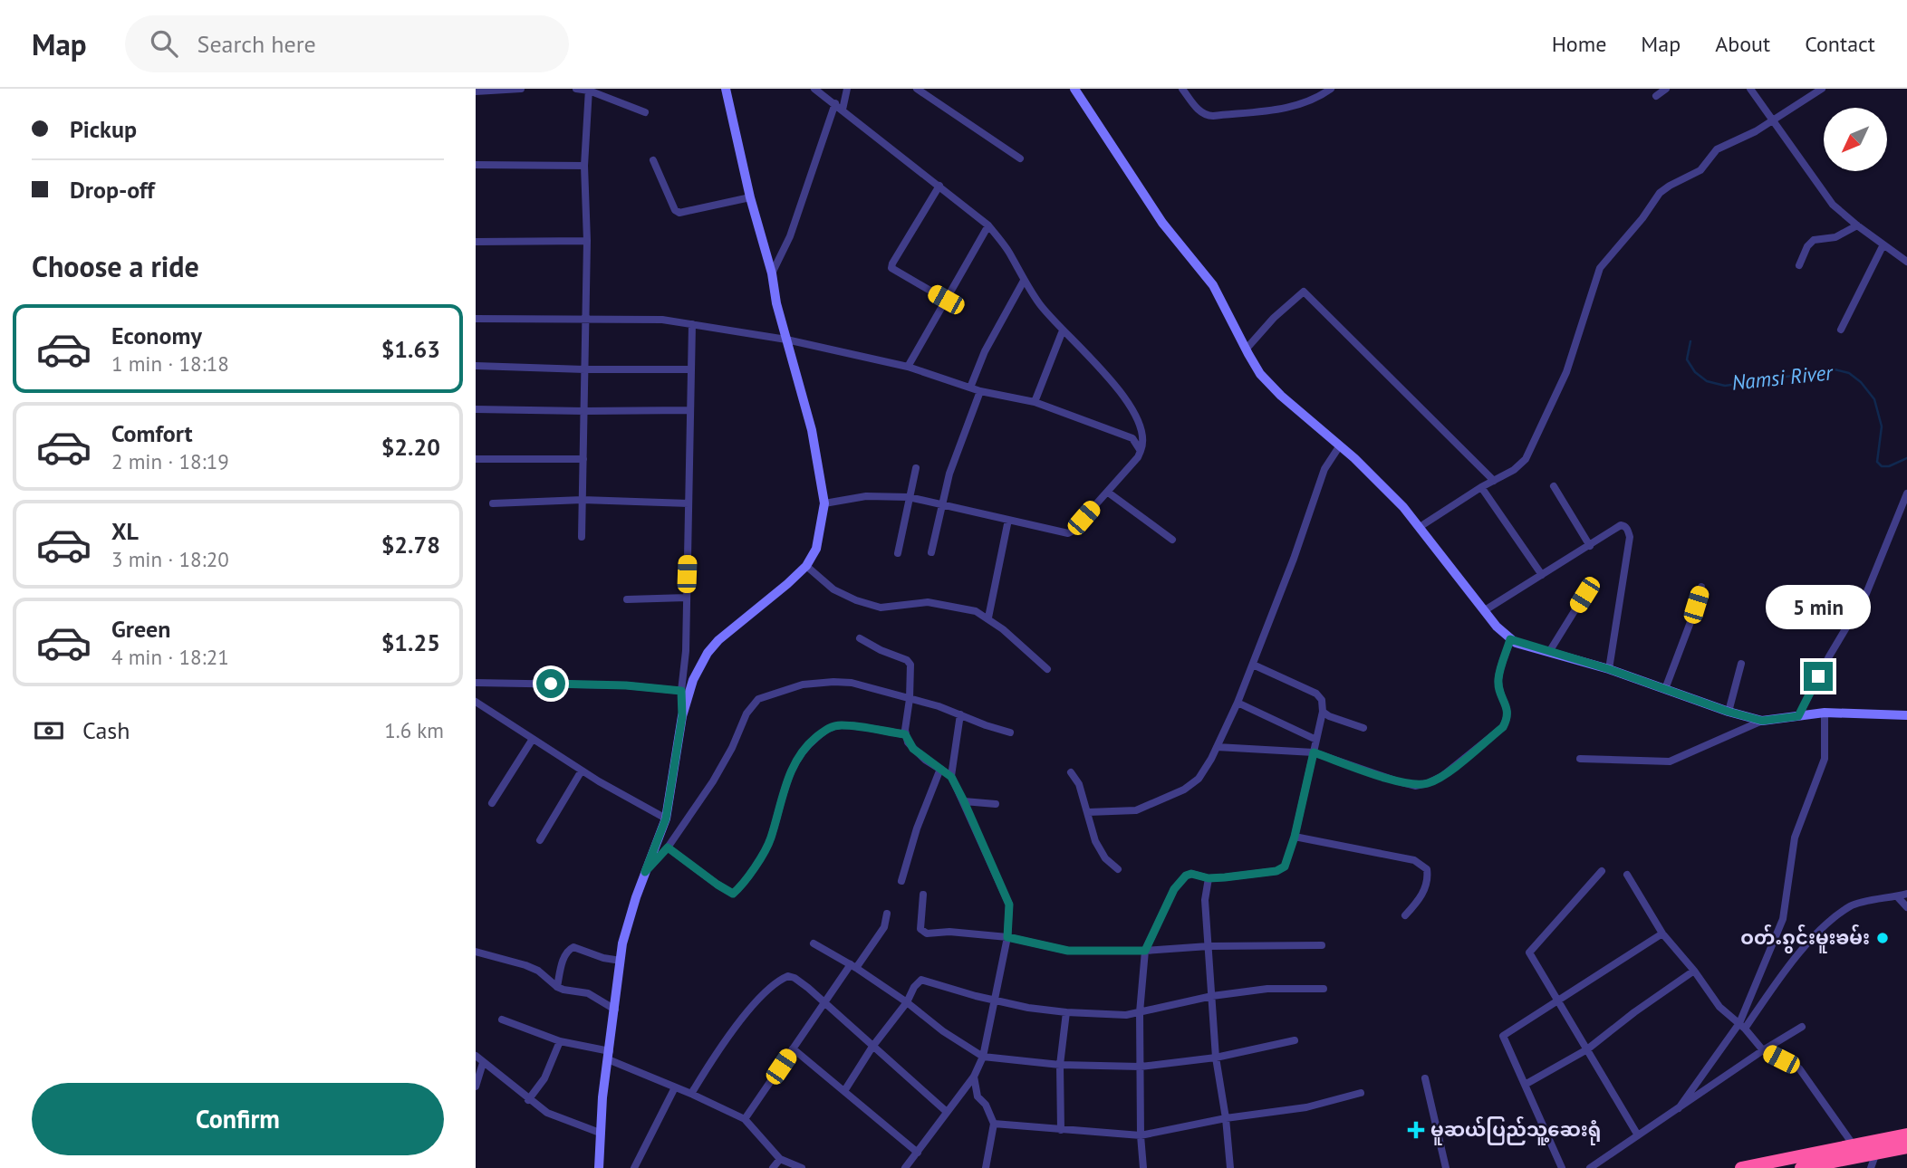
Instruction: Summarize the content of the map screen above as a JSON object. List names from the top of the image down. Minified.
{"water":["Namsi River"],"places":{"other":["ဝတ်ႉၵွင်းမူးၶမ်း"],"health":["မူဆယ်ပြည်သူ့ဆေးရုံ"]},"north":"bottom left","page":{"header":"Map","search":"Search here","nav":["Home","Map","About","Contact"],"banner":["Pickup","Drop-off"],"heading":"Choose a ride","list":[{"name":"Economy","note":"1 min · 18:18","value":"$1.63"},{"name":"Comfort","note":"2 min · 18:19","value":"$2.20"},{"name":"XL","note":"3 min · 18:20","value":"$2.78"},{"name":"Green","note":"4 min · 18:21","value":"$1.25"}],"bubble":"5 min","pay":["Cash","1.6 km"],"buttons":"Confirm"}}
